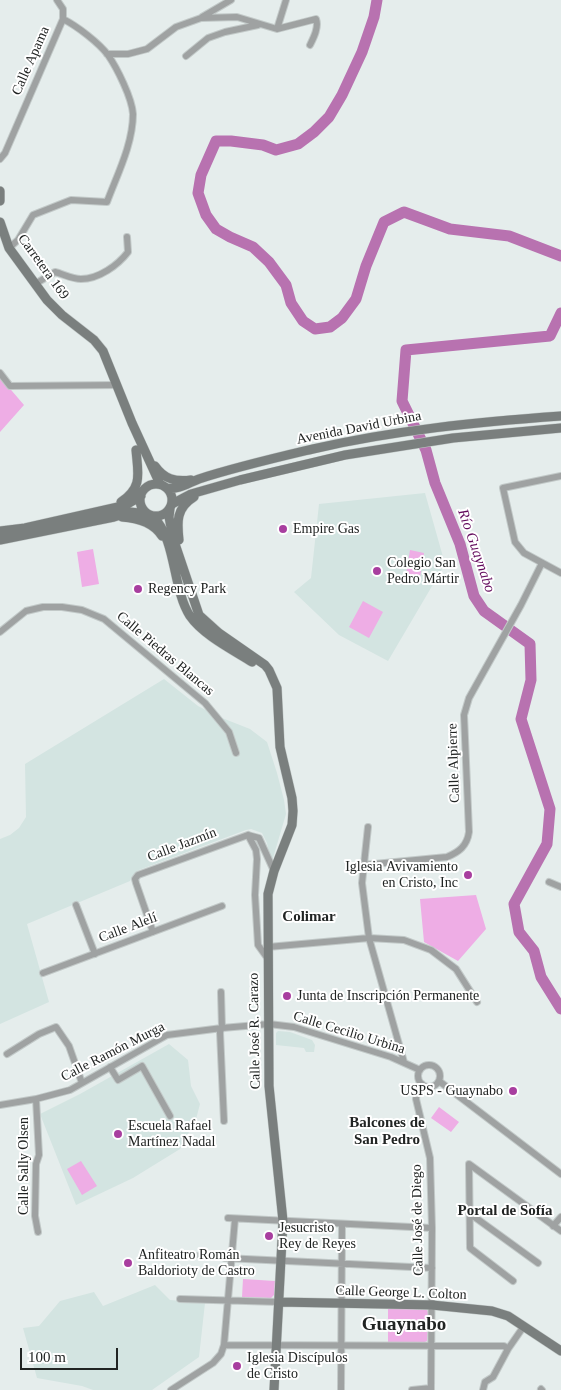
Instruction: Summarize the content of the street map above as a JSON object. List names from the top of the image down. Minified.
{"streets":{"street":["Calle Apama","Carretera 169","Avenida David Urbina","Calle Piedras Blancas","Calle Alpierre","Calle Jazmín","Calle Alelí","Calle José R. Carazo","Calle Cecilio Urbina","Calle Ramón Murga","Calle Sally Olsen","Calle José de Diego","Calle George L. Colton"]},"crossings":[["Carretera 169","Avenida David Urbina"],["Carretera 169","Calle José R. Carazo"],["Avenida David Urbina","Calle José R. Carazo"],["Calle Jazmín","Calle Alelí"],["Calle José R. Carazo","Calle Cecilio Urbina"],["Calle José R. Carazo","Calle Ramón Murga"],["Calle José R. Carazo","Calle George L. Colton"],["Calle Cecilio Urbina","Calle Ramón Murga"],["Calle Cecilio Urbina","Calle José de Diego"],["Calle Ramón Murga","Calle Sally Olsen"],["Calle José de Diego","Calle George L. Colton"]],"districts":["Colimar","Balcones de San Pedro","Portal de Sofía","Guaynabo"],"water":["Río Guaynabo"],"places":["Empire Gas","Colegio San Pedro Mártir","Regency Park","Iglesia Avivamiento en Cristo, Inc","Junta de Inscripción Permanente","USPS - Guaynabo","Escuela Rafael Martínez Nadal","Jesucristo Rey de Reyes","Anfiteatro Román Baldorioty de Castro","Iglesia Discípulos de Cristo"],"scale_bar":"100 m"}
